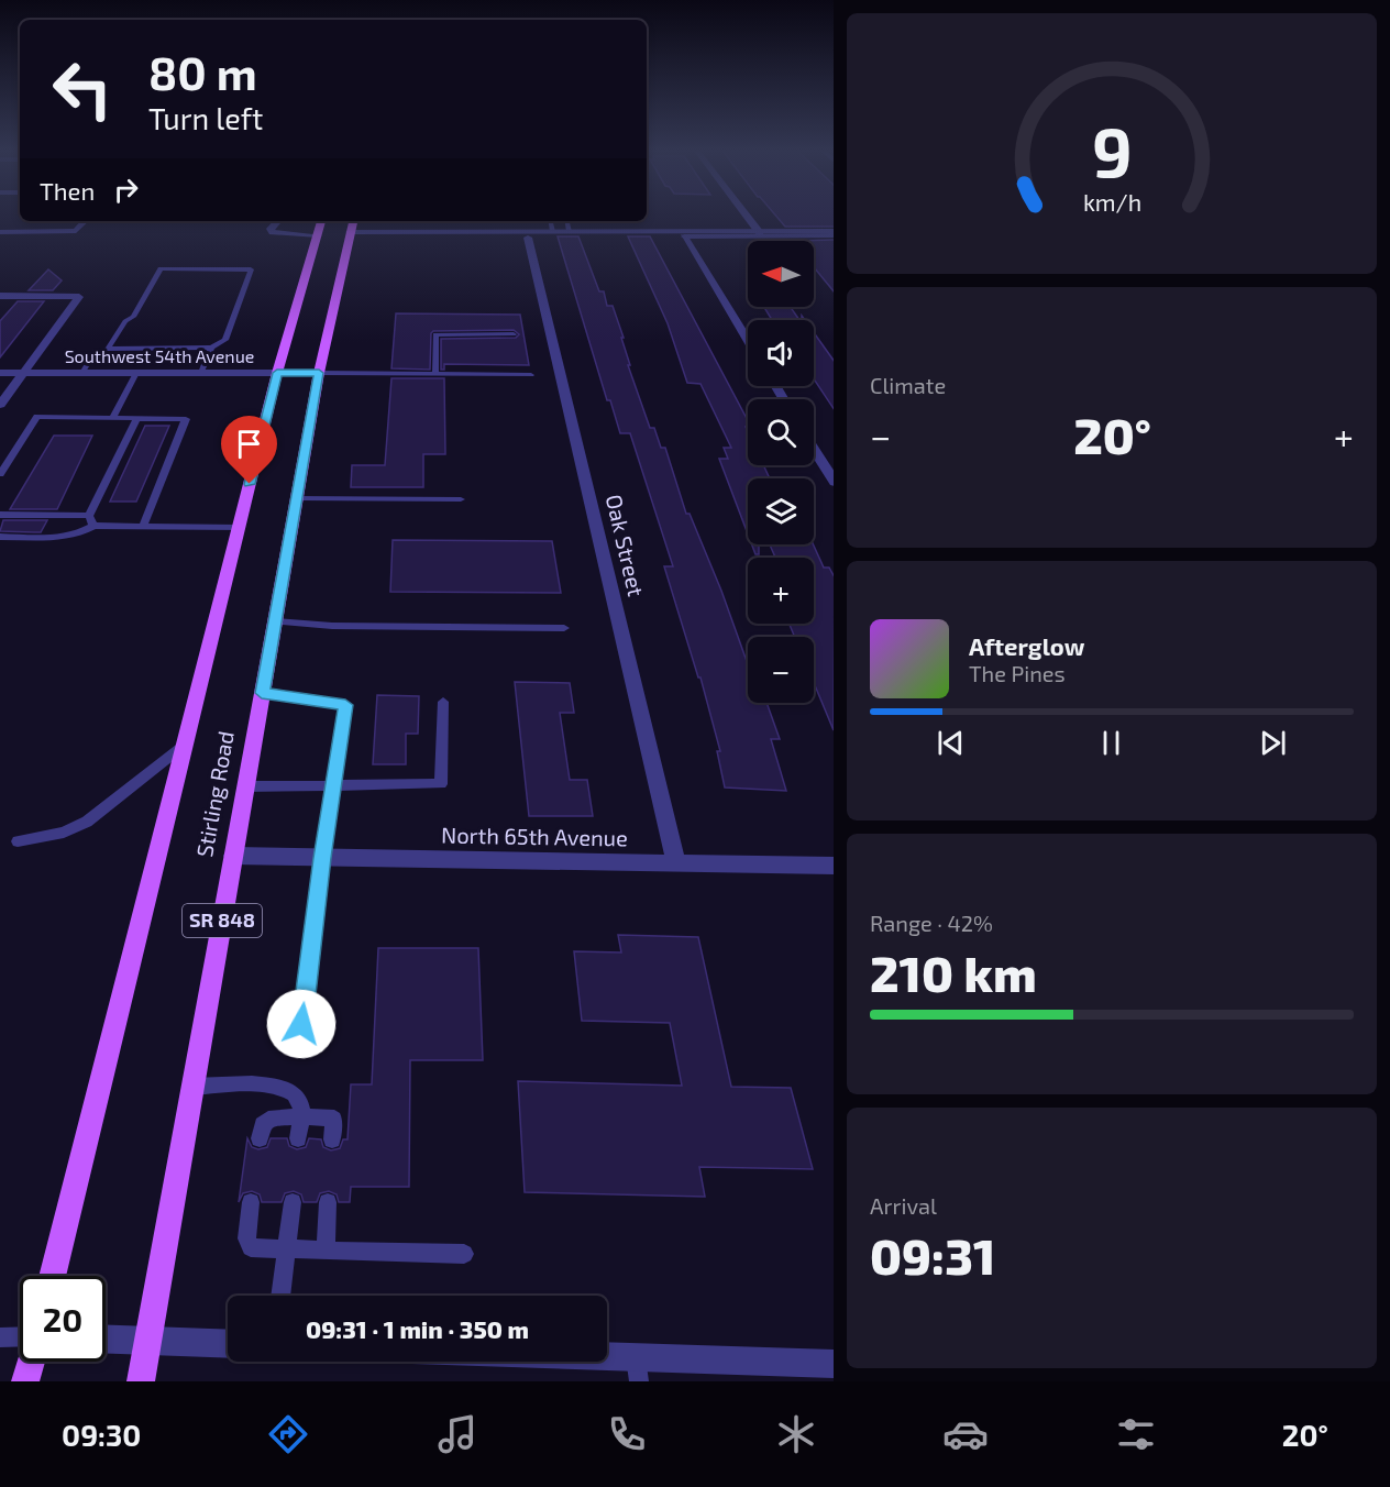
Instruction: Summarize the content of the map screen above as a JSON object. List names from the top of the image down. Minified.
{"streets":{"main road":["Stirling Road","SR 848"],"street":["Southwest 54th Avenue","Oak Street","North 65th Avenue"]},"crossings":[["Southwest 54th Avenue","Stirling Road"],["Oak Street","North 65th Avenue"],["Stirling Road","North 65th Avenue"]],"north":"left","page":{"turn":["80 m","Turn left"],"then":"Then","map_buttons":["+","−"],"tile":["Climate",["Range · 42%","210 km"],["Arrival","09:31"]],"heat":["−","20°","+"],"song":["Afterglow","The Pines"],"limit":"20","trip":"09:31 · 1 min · 350 m","tabs":["09:30","20°"],"gauge":["9","km/h"]}}
